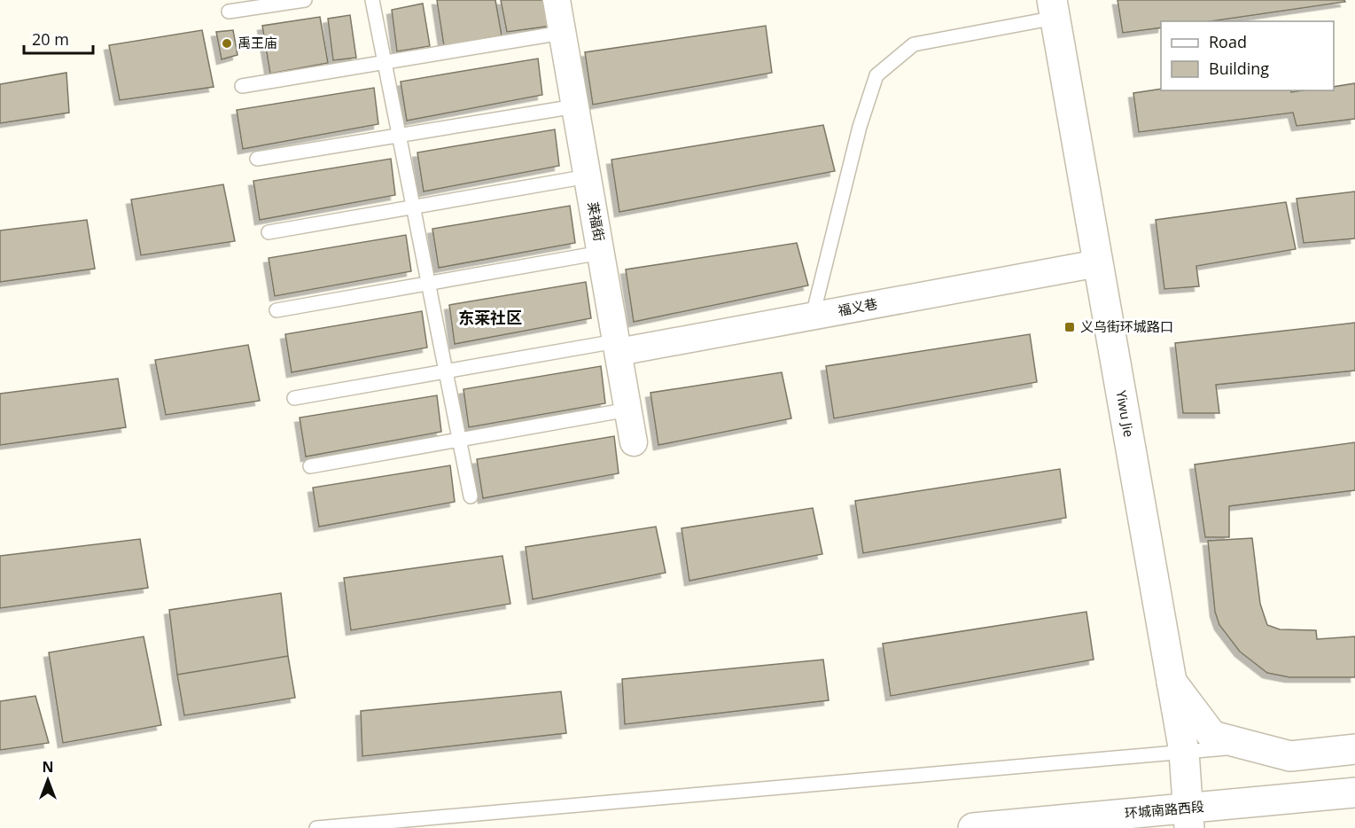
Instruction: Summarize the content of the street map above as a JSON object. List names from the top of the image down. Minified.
{"streets":{"street":["莱福街","福义巷","Yiwu Jie","环城南路西段"]},"crossings":[["莱福街","福义巷"],["福义巷","Yiwu Jie"],["Yiwu Jie","环城南路西段"]],"districts":["东莱社区"],"places":{"other":["禹王庙"],"transit":["义乌街环城路口"]},"legend":["Road","Building"],"scale_bar":"20 m","north":"top"}
